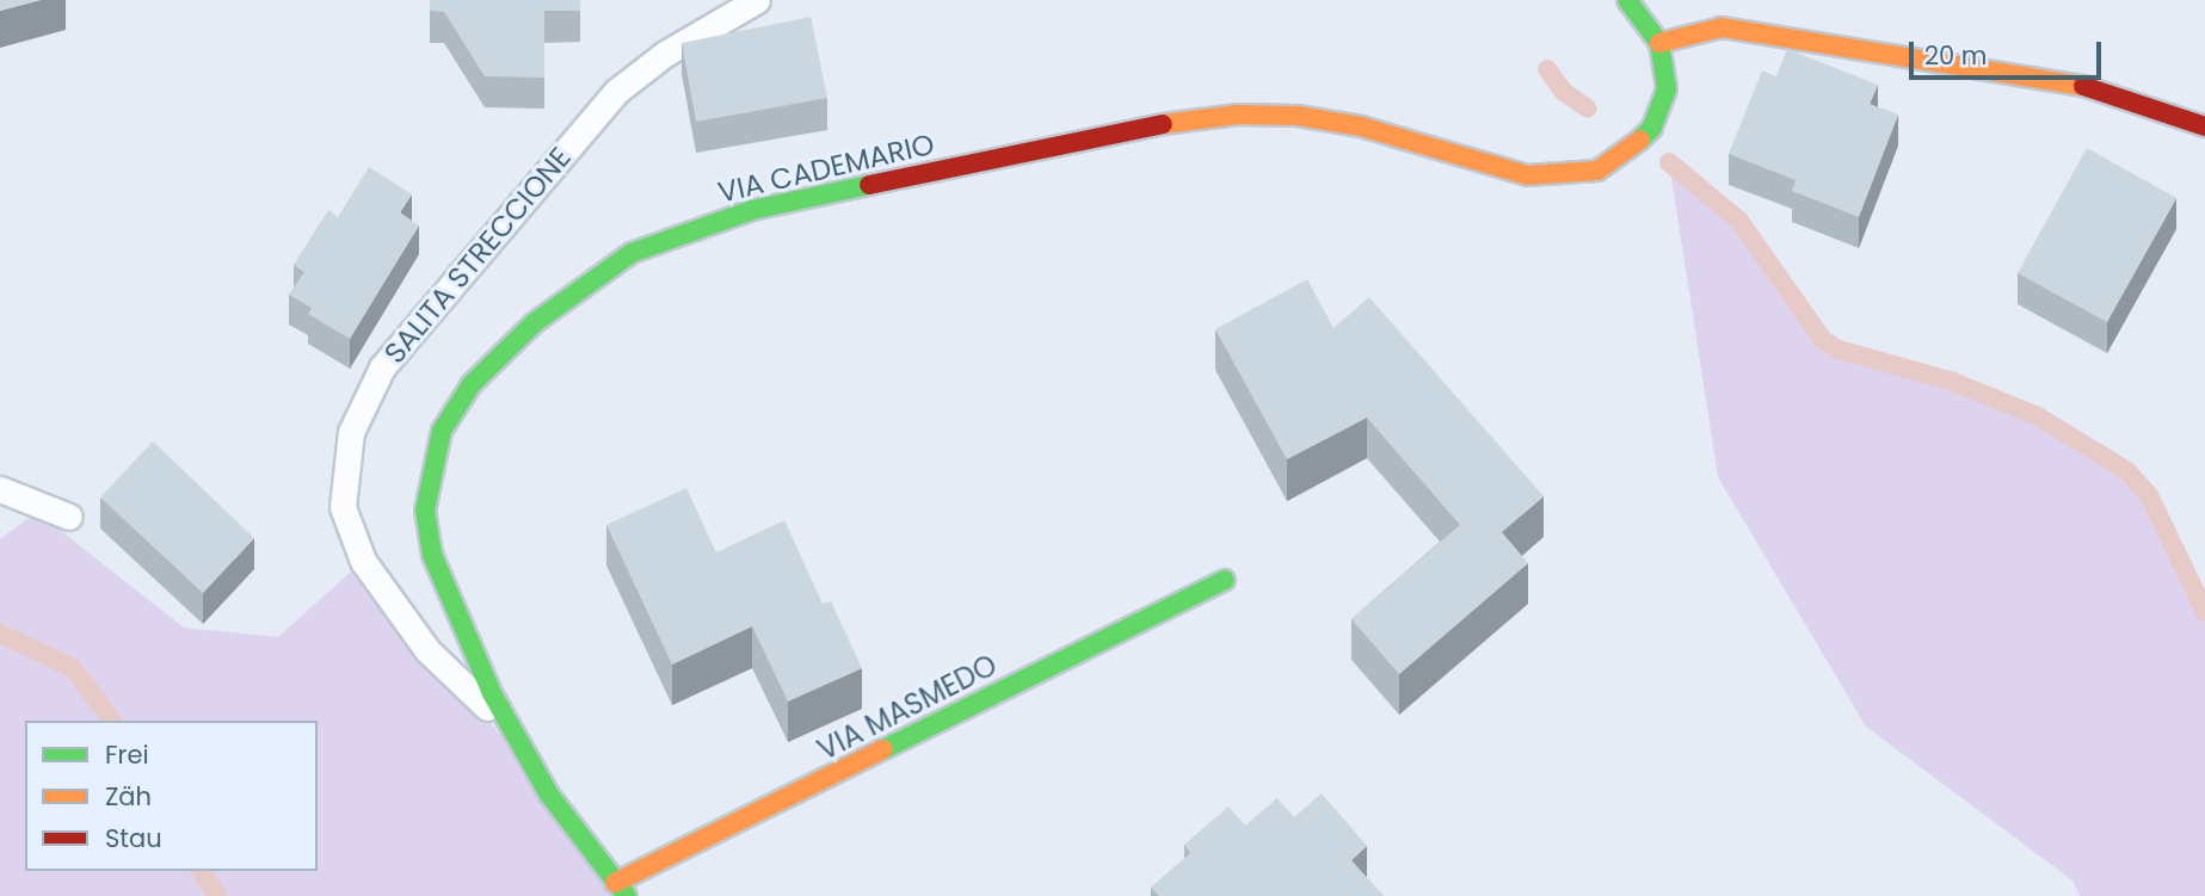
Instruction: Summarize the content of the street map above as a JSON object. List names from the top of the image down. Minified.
{"streets":{"street":["VIA CADEMARIO","VIA MASMEDO"],"lane":["SALITA STRECCIONE"]},"crossings":[["VIA CADEMARIO","SALITA STRECCIONE"],["VIA CADEMARIO","VIA MASMEDO"]],"legend":["Frei","Zäh","Stau"],"scale_bar":"20 m"}
